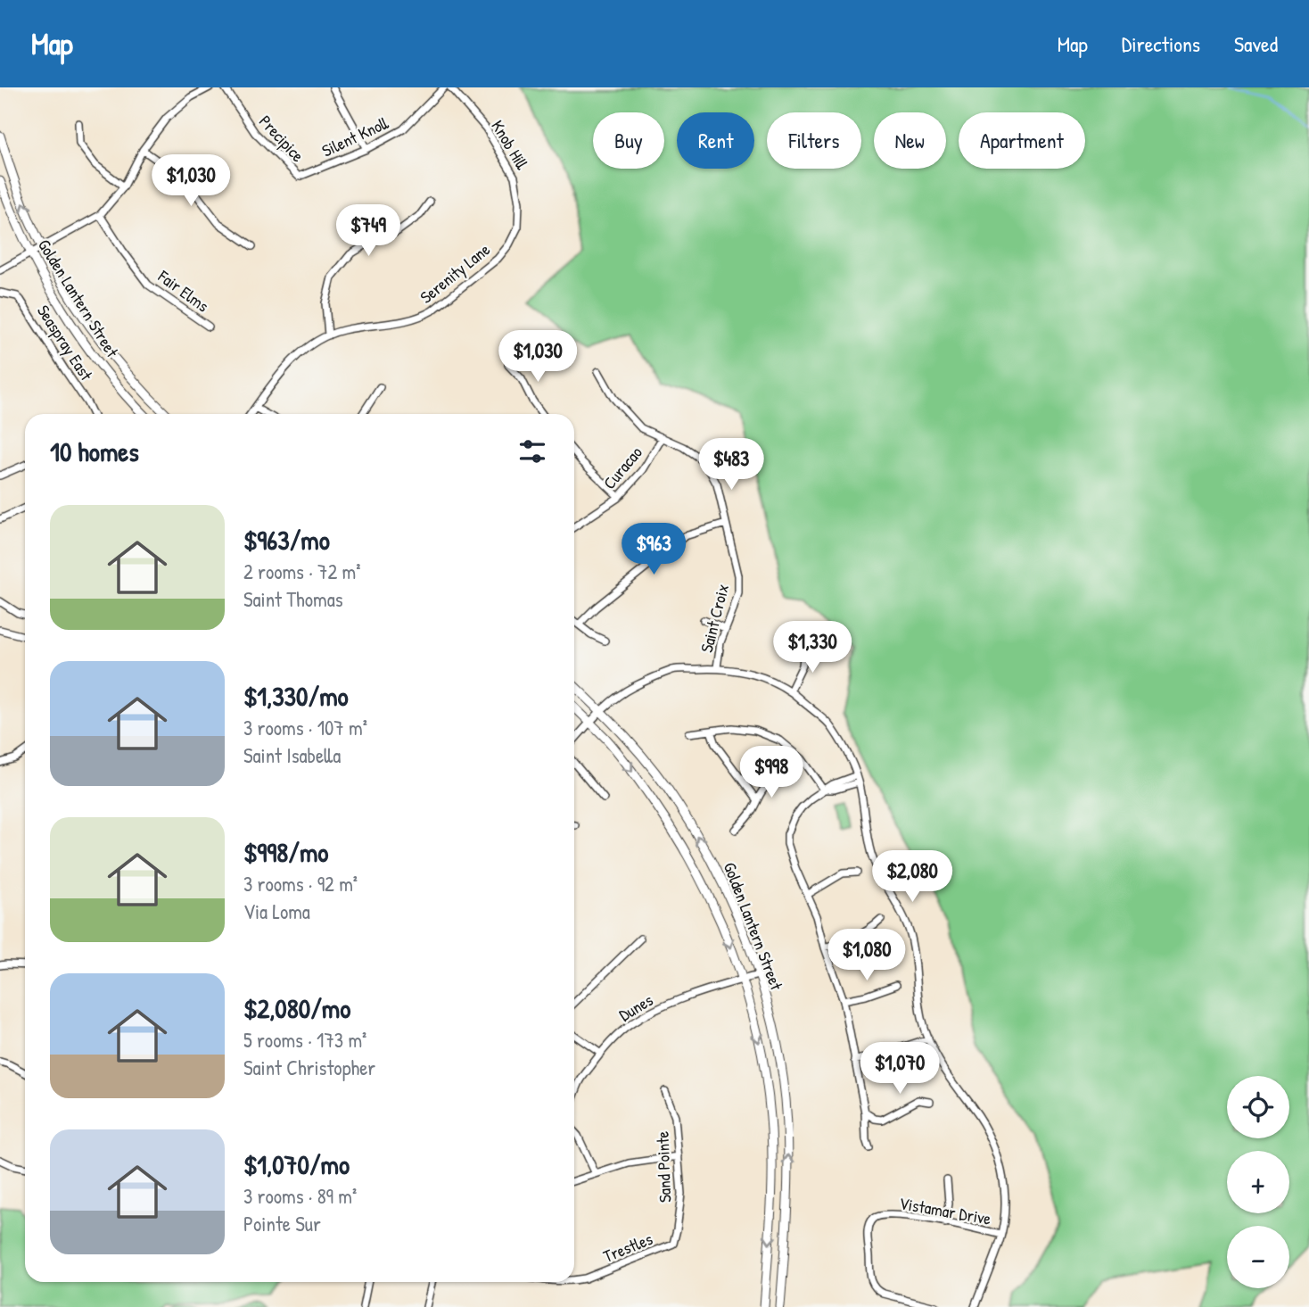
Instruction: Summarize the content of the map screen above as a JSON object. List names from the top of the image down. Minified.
{"streets":{"main road":["Golden Lantern Street"],"street":["Silent Knoll","Precipice","Knob Hill","Serenity Lane","Fair Elms","Seaspray East","Curacao","Saint Croix","Dunes","Sand Pointe","Vistamar Drive","Trestles"]},"crossings":[["Silent Knoll","Precipice"],["Knob Hill","Serenity Lane"],["Golden Lantern Street","Dunes"],["Curacao","Saint Croix"],["Sand Pointe","Trestles"]],"page":{"header":"Map","nav":["Map","Directions","Saved"],"chip":["Buy","Rent","Filters","New","Apartment"],"price":["$1,030","$749","$1,030","$483","$963","$1,330","$998","$2,080","$1,080","$1,070"],"heading":"10 homes","list":[{"name":"$963/mo","note":"2 rooms · 72 m² · Saint Thomas"},{"name":"$1,330/mo","note":"3 rooms · 107 m² · Saint Isabella"},{"name":"$998/mo","note":"3 rooms · 92 m² · Via Loma"},{"name":"$2,080/mo","note":"5 rooms · 173 m² · Saint Christopher"},{"name":"$1,070/mo","note":"3 rooms · 89 m² · Pointe Sur"}],"map_buttons":["+","−"]}}
